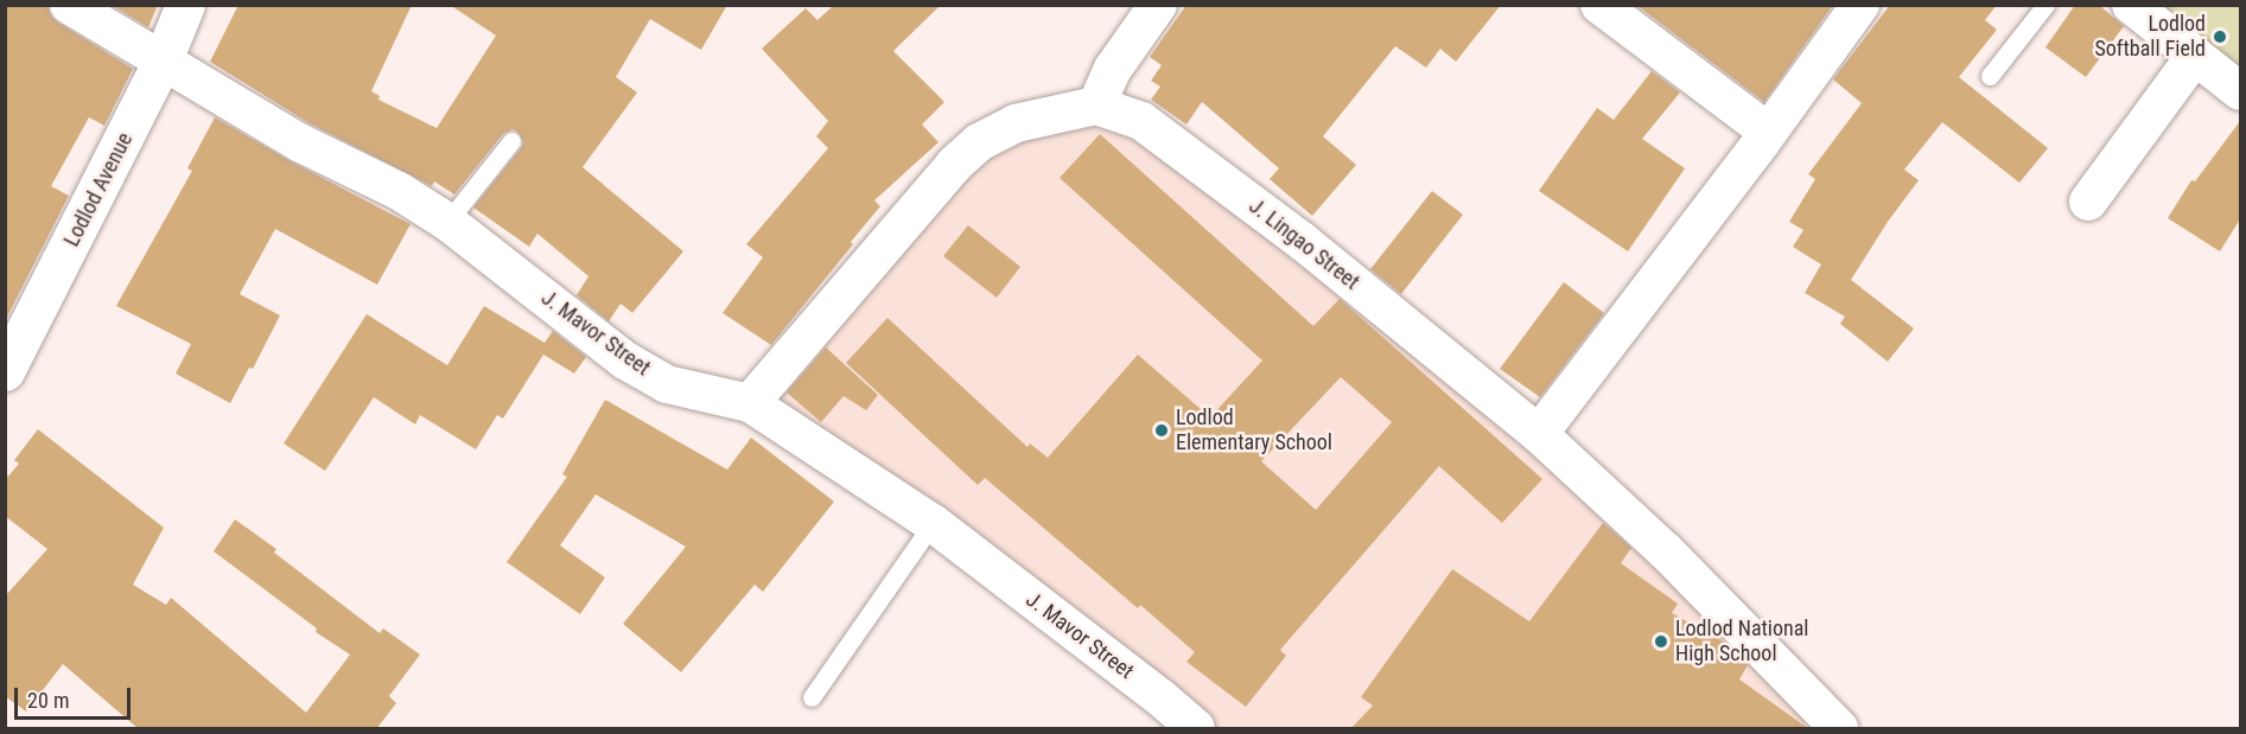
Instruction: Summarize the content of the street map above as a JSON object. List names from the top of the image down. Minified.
{"streets":{"main road":["Lodlod Avenue"],"street":["J. Lingao Street","J. Mavor Street"]},"crossings":[["Lodlod Avenue","J. Mavor Street"]],"places":["Lodlod Softball Field","Lodlod Elementary School","Lodlod National High School"],"scale_bar":"20 m"}
